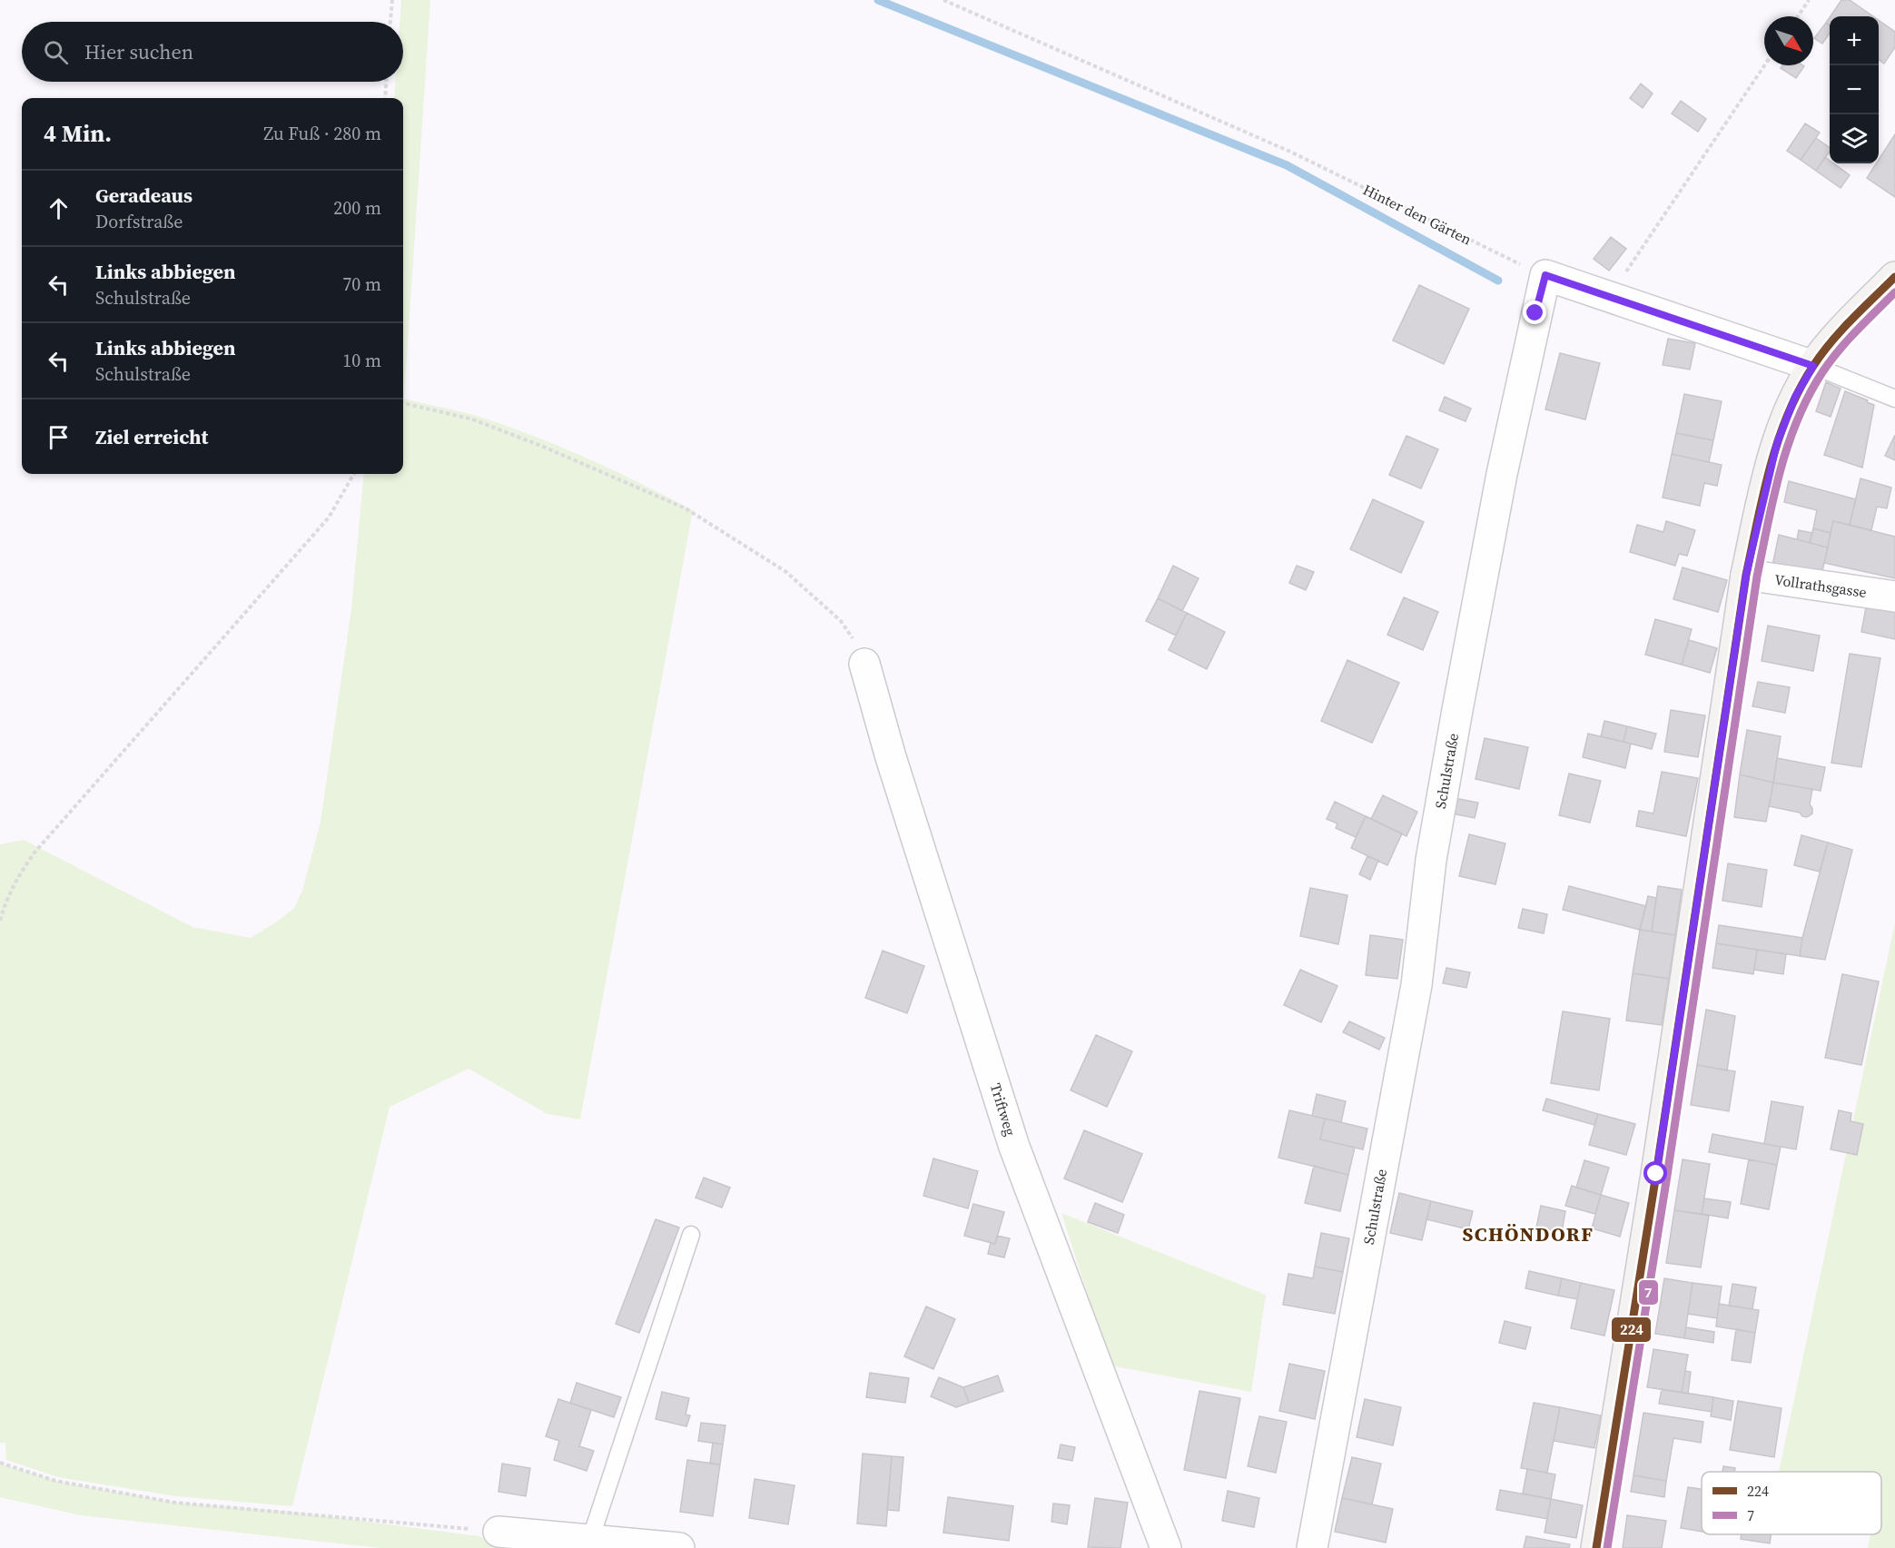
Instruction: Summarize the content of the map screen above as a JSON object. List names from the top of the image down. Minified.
{"streets":{"street":["Vollrathsgasse","Schulstraße","Triftweg"],"path":["Hinter den Gärten"]},"crossings":[["Hinter den Gärten","Schulstraße"]],"districts":["SCHÖNDORF"],"lines":["transit line 224","transit line 7"],"legend":["224","7"],"north":"bottom right","page":{"map_buttons":["+","−"],"search":"Hier suchen","heading":["4 Min.","Zu Fuß · 280 m"],"list":[["Geradeaus","Dorfstraße","200 m"],["Links abbiegen","Schulstraße","70 m"],["Links abbiegen","Schulstraße","10 m"],"Ziel erreicht"]}}
